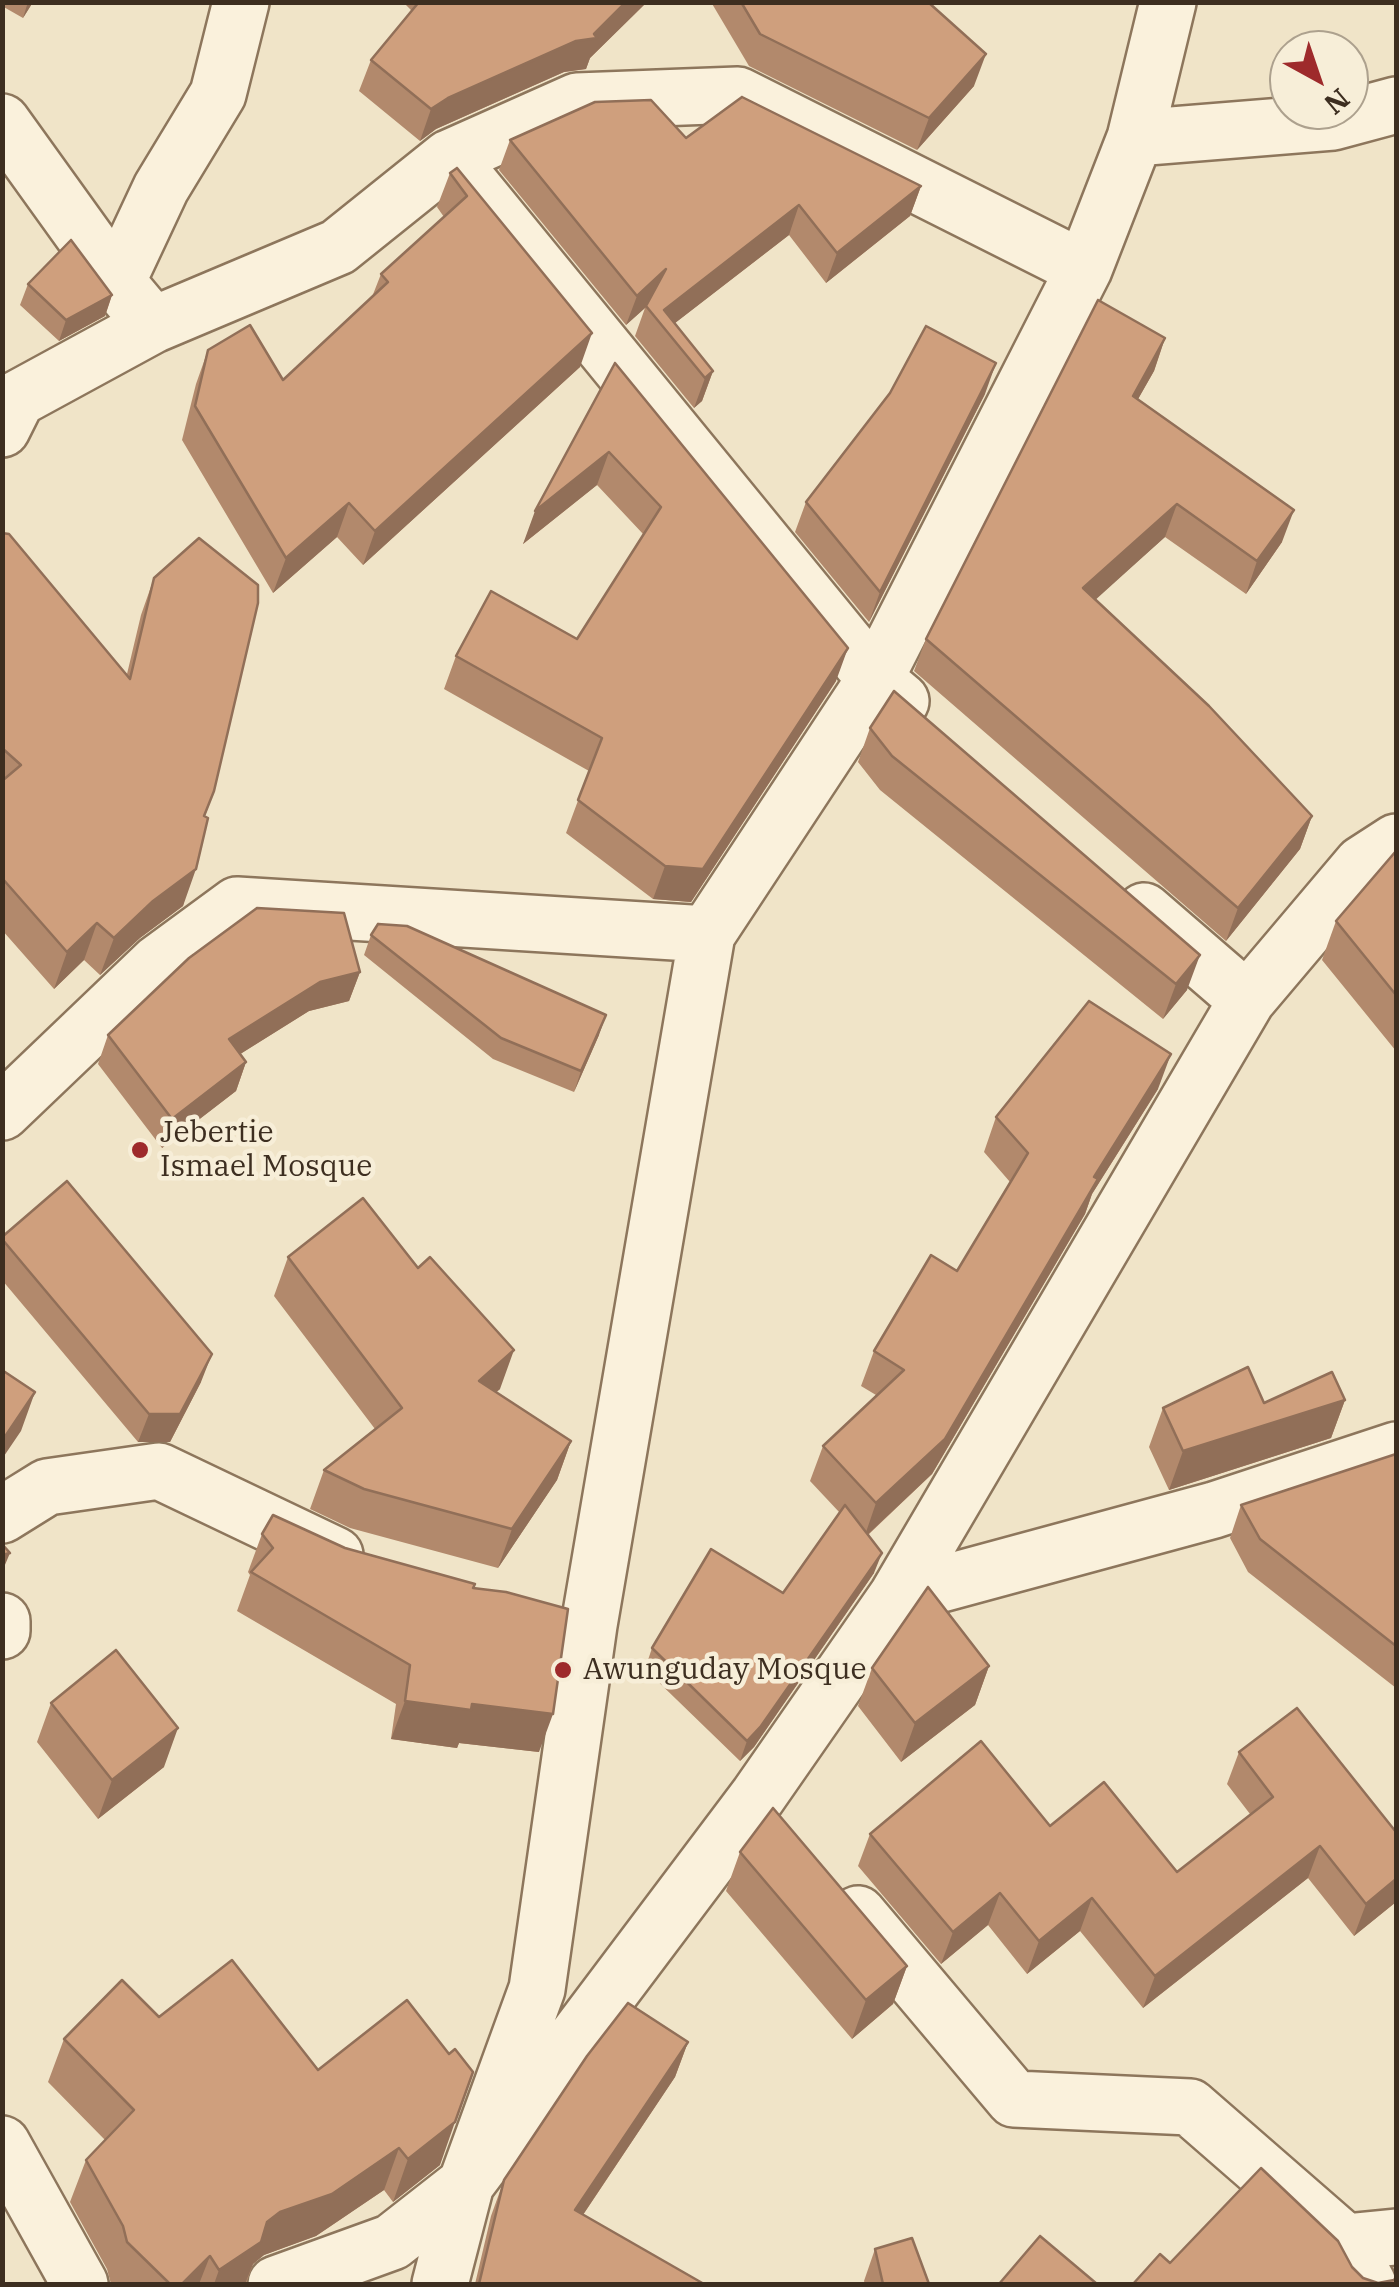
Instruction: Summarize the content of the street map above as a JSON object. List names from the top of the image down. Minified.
{"places":["Jebertie Ismael Mosque","Awunguday Mosque"],"north":"bottom right"}
